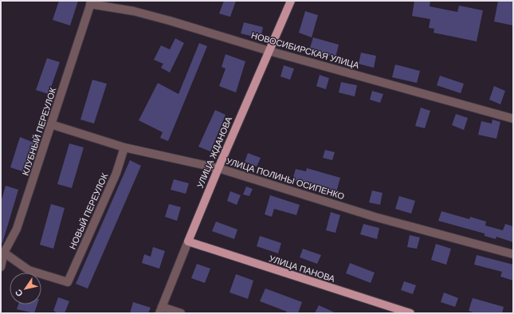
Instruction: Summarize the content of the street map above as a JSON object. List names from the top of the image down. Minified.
{"streets":{"main road":["УЛИЦА ЖДАНОВА","УЛИЦА ПАНОВА"],"street":["НОВОСИБИРСКАЯ УЛИЦА","КЛУБНЫЙ ПЕРЕУЛОК","УЛИЦА ПОЛИНЫ ОСИПЕНКО","НОВЫЙ ПЕРЕУЛОК"]},"crossings":[["НОВОСИБИРСКАЯ УЛИЦА","КЛУБНЫЙ ПЕРЕУЛОК"],["НОВОСИБИРСКАЯ УЛИЦА","УЛИЦА ЖДАНОВА"],["КЛУБНЫЙ ПЕРЕУЛОК","УЛИЦА ПОЛИНЫ ОСИПЕНКО"],["КЛУБНЫЙ ПЕРЕУЛОК","НОВЫЙ ПЕРЕУЛОК"],["УЛИЦА ЖДАНОВА","УЛИЦА ПОЛИНЫ ОСИПЕНКО"],["УЛИЦА ЖДАНОВА","УЛИЦА ПАНОВА"],["УЛИЦА ПОЛИНЫ ОСИПЕНКО","НОВЫЙ ПЕРЕУЛОК"]],"north":"bottom left"}
